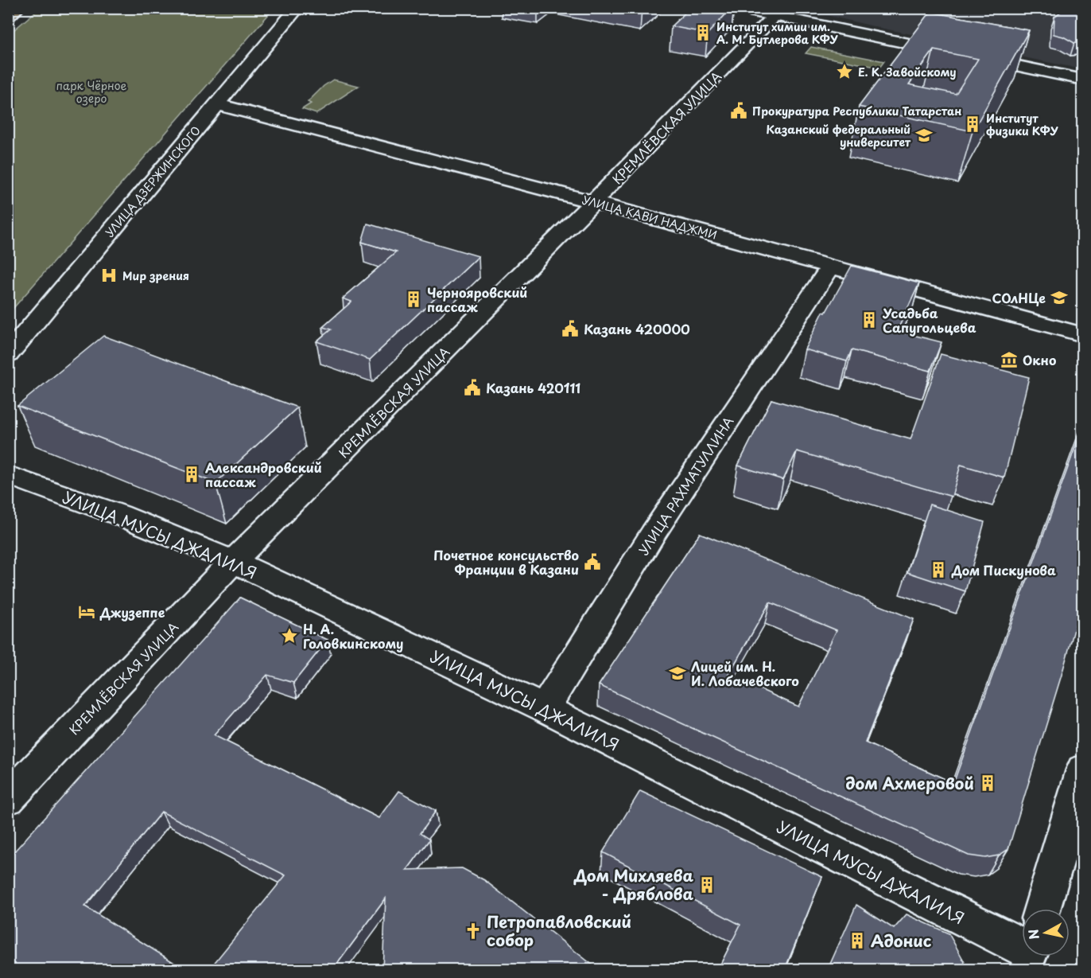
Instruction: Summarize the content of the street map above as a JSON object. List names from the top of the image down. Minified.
{"streets":{"street":["КРЕМЛЁВСКАЯ УЛИЦА","УЛИЦА ДЗЕРЖИНСКОГО","УЛИЦА КАВИ НАДЖМИ","УЛИЦА РАХМАТУЛЛИНА","УЛИЦА МУСЫ ДЖАЛИЛЯ"]},"crossings":[["КРЕМЛЁВСКАЯ УЛИЦА","УЛИЦА КАВИ НАДЖМИ"],["КРЕМЛЁВСКАЯ УЛИЦА","УЛИЦА МУСЫ ДЖАЛИЛЯ"],["УЛИЦА ДЗЕРЖИНСКОГО","УЛИЦА КАВИ НАДЖМИ"],["УЛИЦА КАВИ НАДЖМИ","УЛИЦА РАХМАТУЛЛИНА"],["УЛИЦА РАХМАТУЛЛИНА","УЛИЦА МУСЫ ДЖАЛИЛЯ"]],"parks":["парк Чёрное озеро"],"places":{"building":["Институт химии им. А. М. Бутлерова КФУ","Институт физики КФУ","Чернояровский пассаж","Усадьба Сапугольцева","Александровский пассаж","Дом Пискунова","дом Ахмеровой","Дом Михляева - Дряблова","Адонис"],"place":["Е. К. Завойскому","Н. А. Головкинскому"],"public building":["Прокуратура Республики Татарстан","Казань 420000","Казань 420111","Почетное консульство Франции в Казани"],"school or university":["Казанский федеральный университет","СОлНЦе","Лицей им. Н. И. Лобачевского"],"hospital":["Мир зрения"],"museum":["Окно"],"hotel":["Джузеппе"],"church":["Петропавловский собор"]},"north":"left"}
